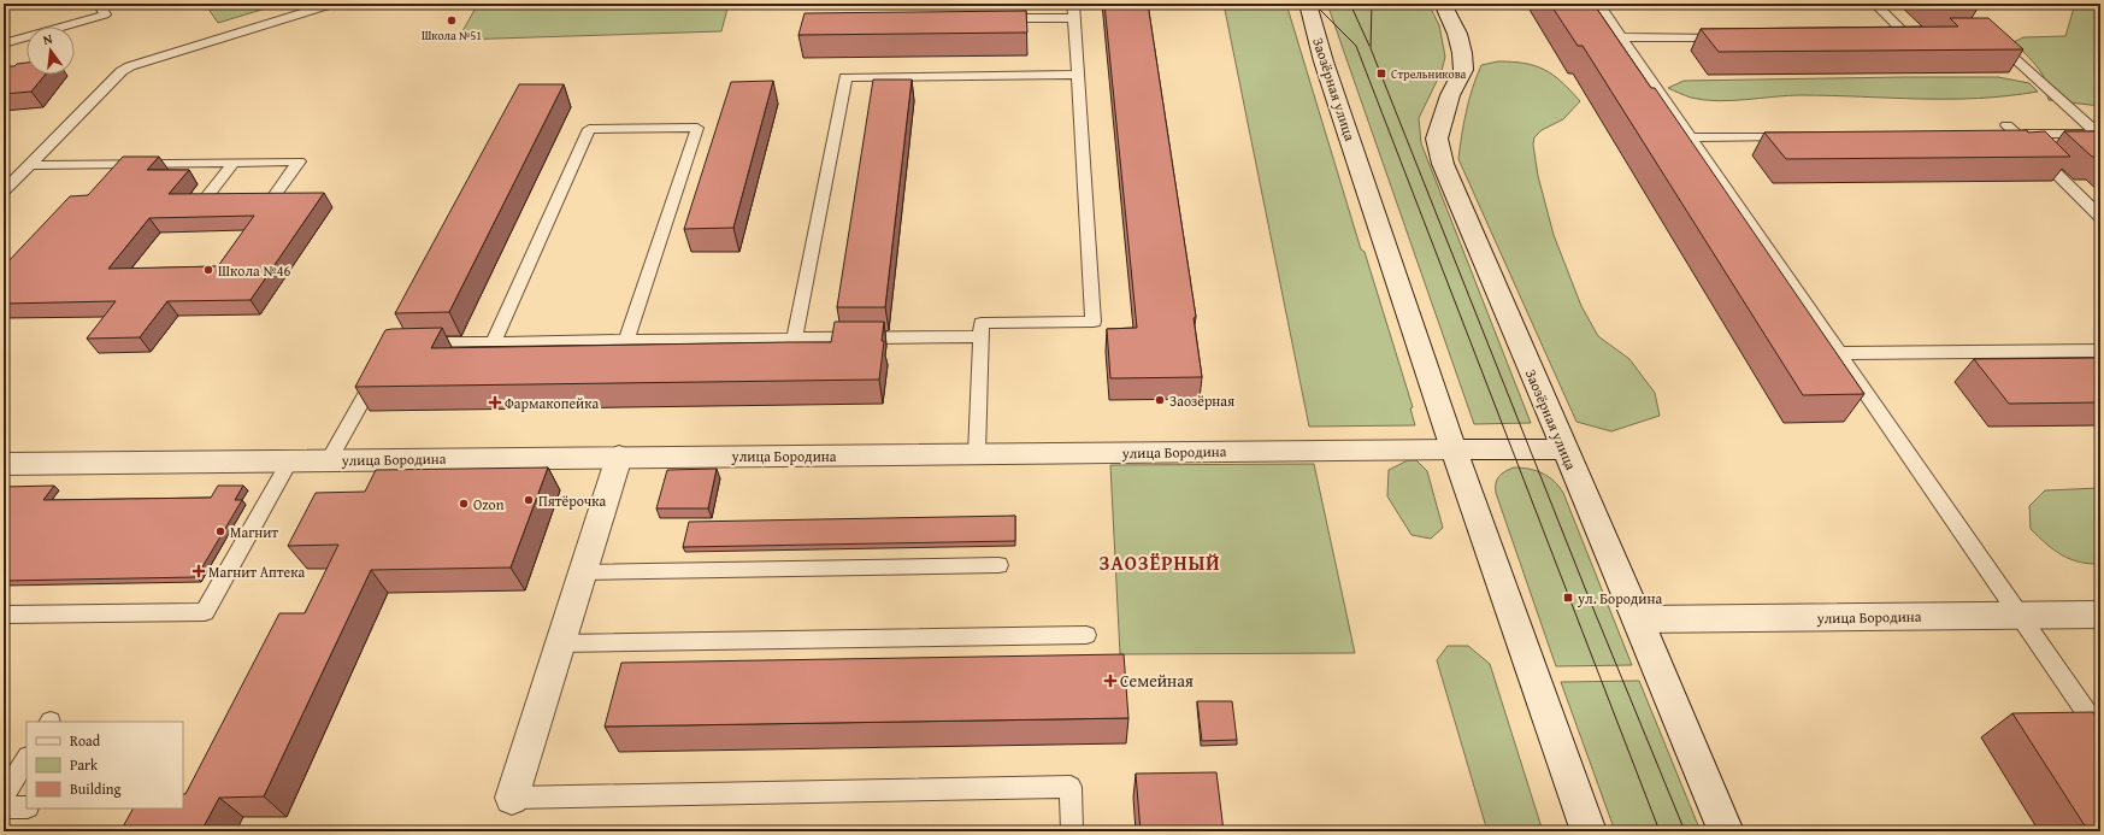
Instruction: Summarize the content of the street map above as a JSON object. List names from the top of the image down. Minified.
{"streets":{"main road":["Заозёрная улица","улица Бородина"]},"crossings":[["Заозёрная улица","улица Бородина"]],"districts":["ЗАОЗЁРНЫЙ"],"places":{"other":["Школа №51","Школа №46","Заозёрная","Пятёрочка","Ozon","Магнит"],"transit":["Стрельникова","ул. Бородина"],"health":["Фармакопейка","Магнит Аптека","Семейная"]},"legend":["Road","Park","Building"],"north":"top"}
